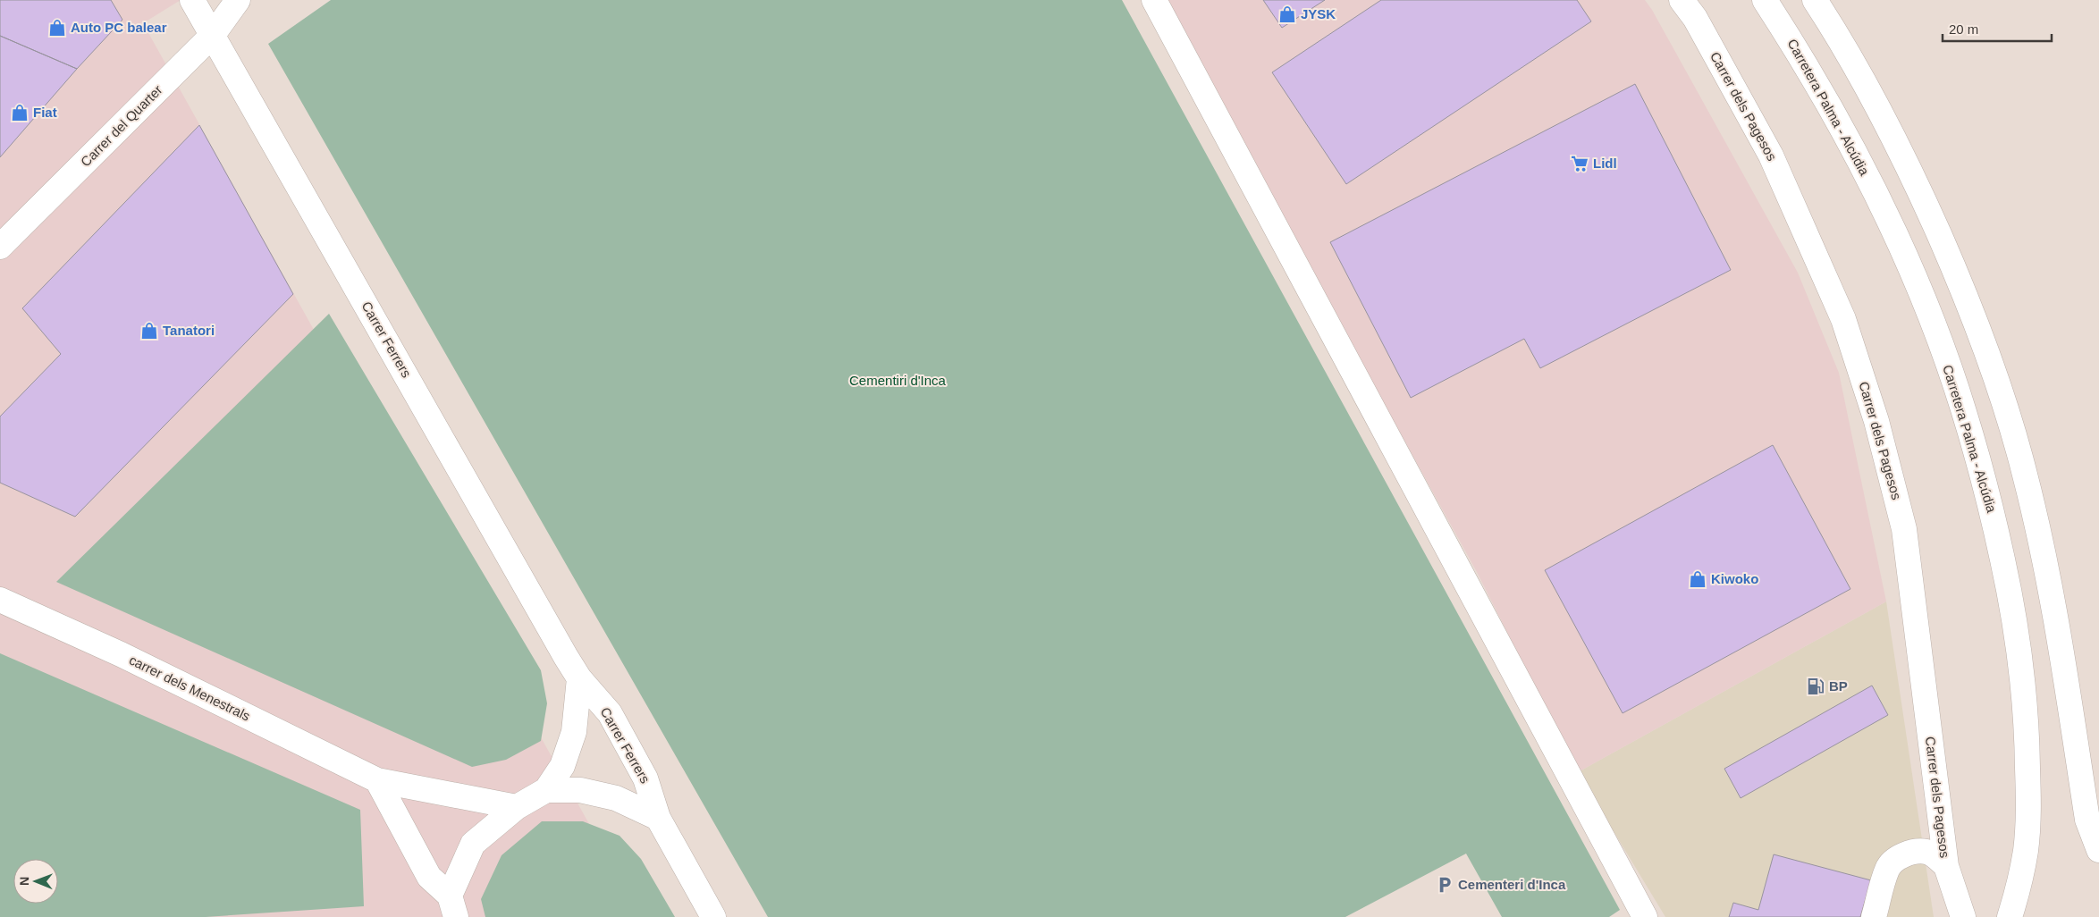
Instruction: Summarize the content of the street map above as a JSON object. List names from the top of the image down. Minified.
{"streets":{"main road":["Carrer dels Pagesos","Carretera Palma - Alcúdia","Carrer del Quarter","Carrer Ferrers","carrer dels Menestrals"]},"crossings":[["Carrer del Quarter","Carrer Ferrers"]],"parks":["Cementiri d'Inca"],"places":{"shop":["JYSK","Auto PC balear","Fiat","Tanatori","Kiwoko"],"supermarket":["Lidl"],"fuel station":["BP"],"parking":["Cementeri d'Inca"]},"scale_bar":"20 m","north":"left"}
